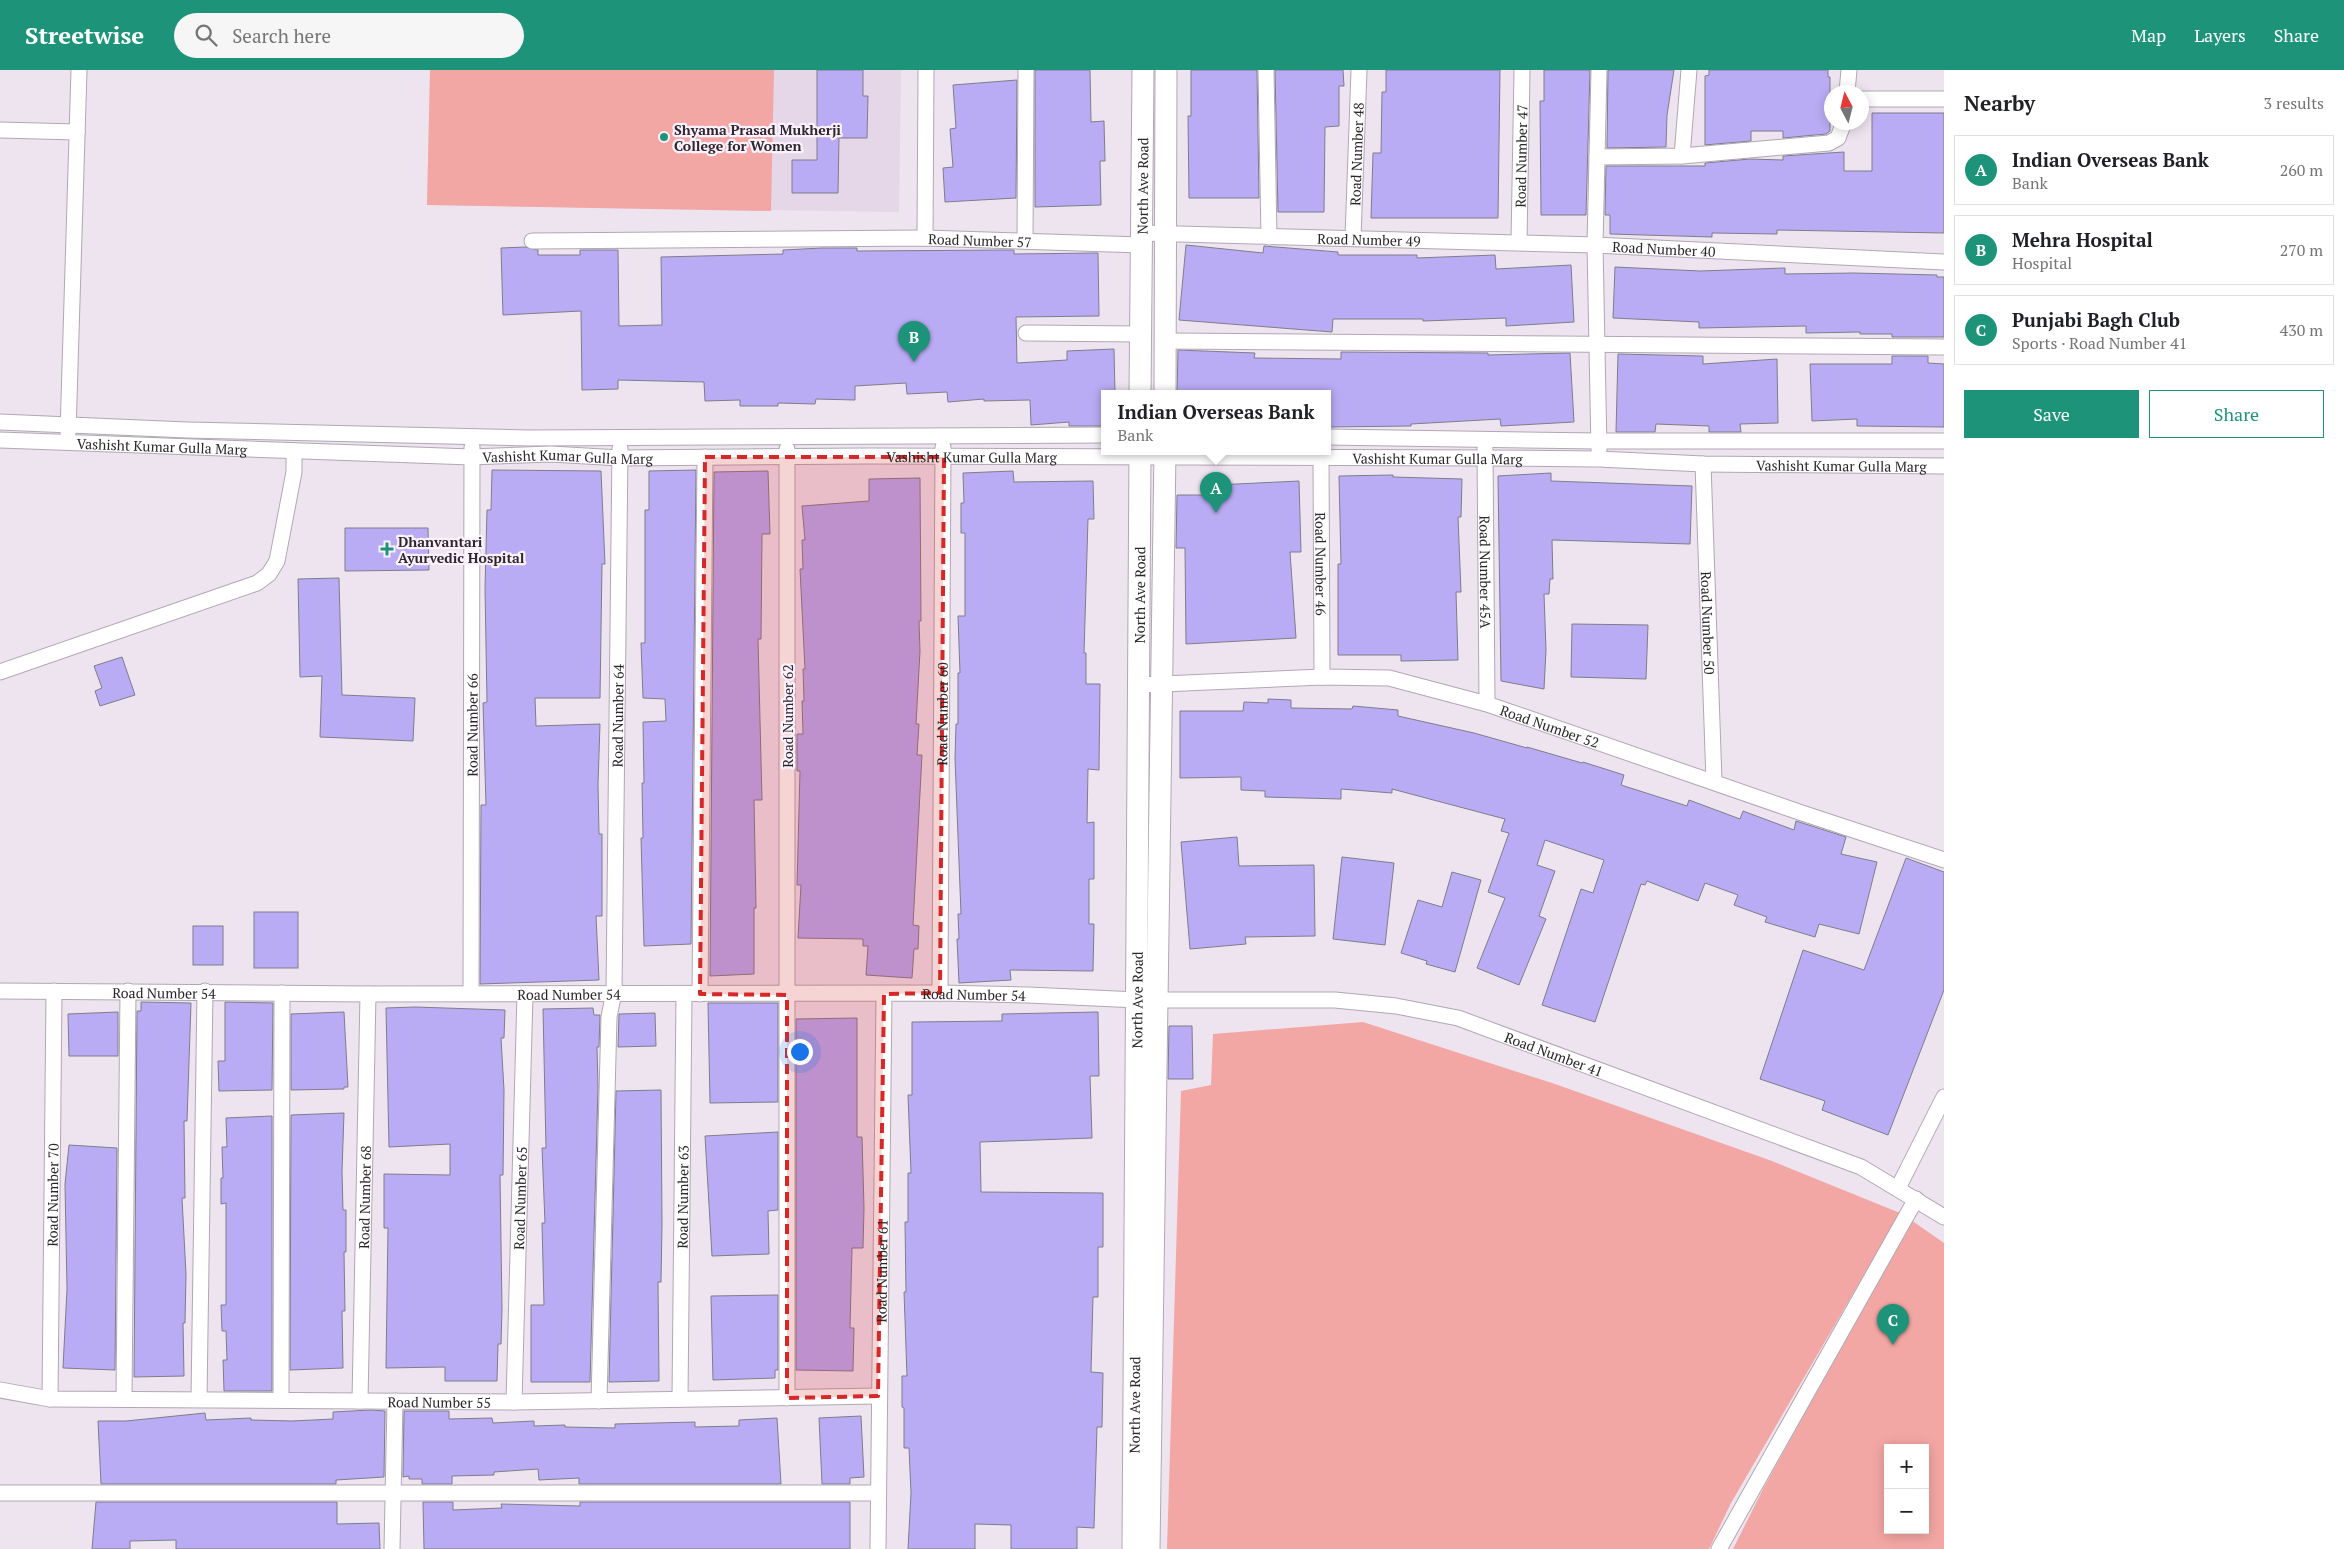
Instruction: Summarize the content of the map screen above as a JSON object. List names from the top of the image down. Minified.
{"streets":{"street":["Road Number 48","Road Number 47","North Ave Road","Road Number 57","Road Number 49","Road Number 40","Vashisht Kumar Gulla Marg","Road Number 46","Road Number 45A","Road Number 50","Road Number 64","Road Number 60","Road Number 62","Road Number 66","Road Number 52","Road Number 54","Road Number 41","Road Number 70","Road Number 68","Road Number 63","Road Number 65","Road Number 61","Road Number 55"]},"crossings":[["Road Number 48","Road Number 49"],["Road Number 47","Road Number 49"],["North Ave Road","Road Number 57"],["North Ave Road","Road Number 49"],["North Ave Road","Vashisht Kumar Gulla Marg"],["North Ave Road","Road Number 52"],["North Ave Road","Road Number 54"],["North Ave Road","Road Number 41"],["Road Number 57","Road Number 49"],["Road Number 49","Road Number 40"],["Road Number 40","Vashisht Kumar Gulla Marg"],["Vashisht Kumar Gulla Marg","Road Number 45A"],["Vashisht Kumar Gulla Marg","Road Number 50"],["Vashisht Kumar Gulla Marg","Road Number 64"],["Vashisht Kumar Gulla Marg","Road Number 60"],["Vashisht Kumar Gulla Marg","Road Number 62"],["Vashisht Kumar Gulla Marg","Road Number 66"],["Road Number 46","Road Number 52"],["Road Number 45A","Road Number 52"],["Road Number 50","Road Number 52"],["Road Number 64","Road Number 54"],["Road Number 64","Road Number 55"],["Road Number 60","Road Number 54"],["Road Number 62","Road Number 54"],["Road Number 62","Road Number 55"],["Road Number 66","Road Number 54"],["Road Number 54","Road Number 41"],["Road Number 54","Road Number 70"],["Road Number 54","Road Number 68"],["Road Number 54","Road Number 63"],["Road Number 54","Road Number 65"],["Road Number 54","Road Number 61"],["Road Number 70","Road Number 55"],["Road Number 68","Road Number 55"],["Road Number 63","Road Number 55"],["Road Number 65","Road Number 55"],["Road Number 61","Road Number 55"]],"places":{"other":["Shyama Prasad Mukherji College for Women"],"health":["Dhanvantari Ayurvedic Hospital"]},"north":"top","page":{"header":"Streetwise","search":"Search here","nav":["Map","Layers","Share"],"heading":["Nearby","3 results"],"list":[{"mark":"A","name":"Indian Overseas Bank","note":"Bank","value":"260 m"},{"mark":"B","name":"Mehra Hospital","note":"Hospital","value":"270 m"},{"mark":"C","name":"Punjabi Bagh Club","note":"Sports · Road Number 41","value":"430 m"}],"pins":["B","A","C"],"buttons":["Save","Share"],"popup":["Indian Overseas Bank","Bank"],"map_buttons":["+","−"]}}
